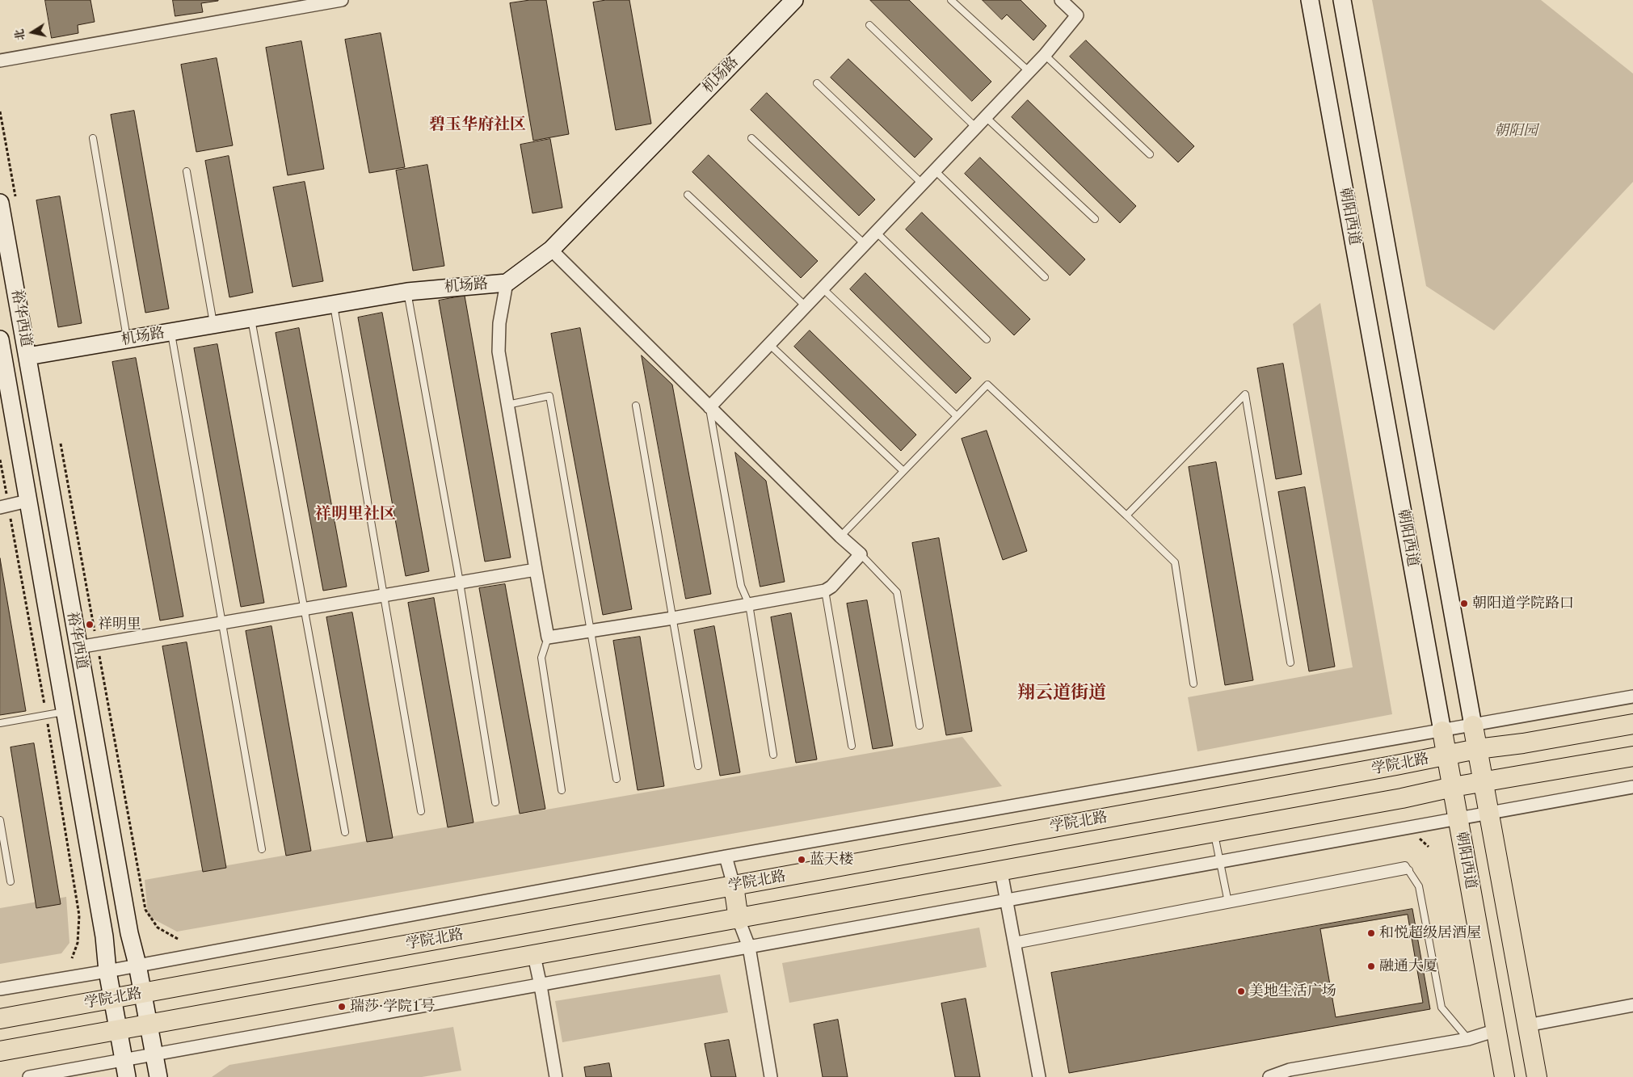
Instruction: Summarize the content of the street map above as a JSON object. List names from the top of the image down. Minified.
{"streets":{"main road":["机场路","朝阳西道","裕华西道","学院北路"]},"crossings":[["机场路","裕华西道"],["朝阳西道","学院北路"],["裕华西道","学院北路"]],"districts":["碧玉华府社区","祥明里社区","翔云道街道"],"parks":["朝阳园"],"places":["朝阳道学院路口","祥明里","蓝天楼","和悦超级居酒屋","融通大厦","美地生活广场","瑞莎·学院1号"],"north":"left"}
